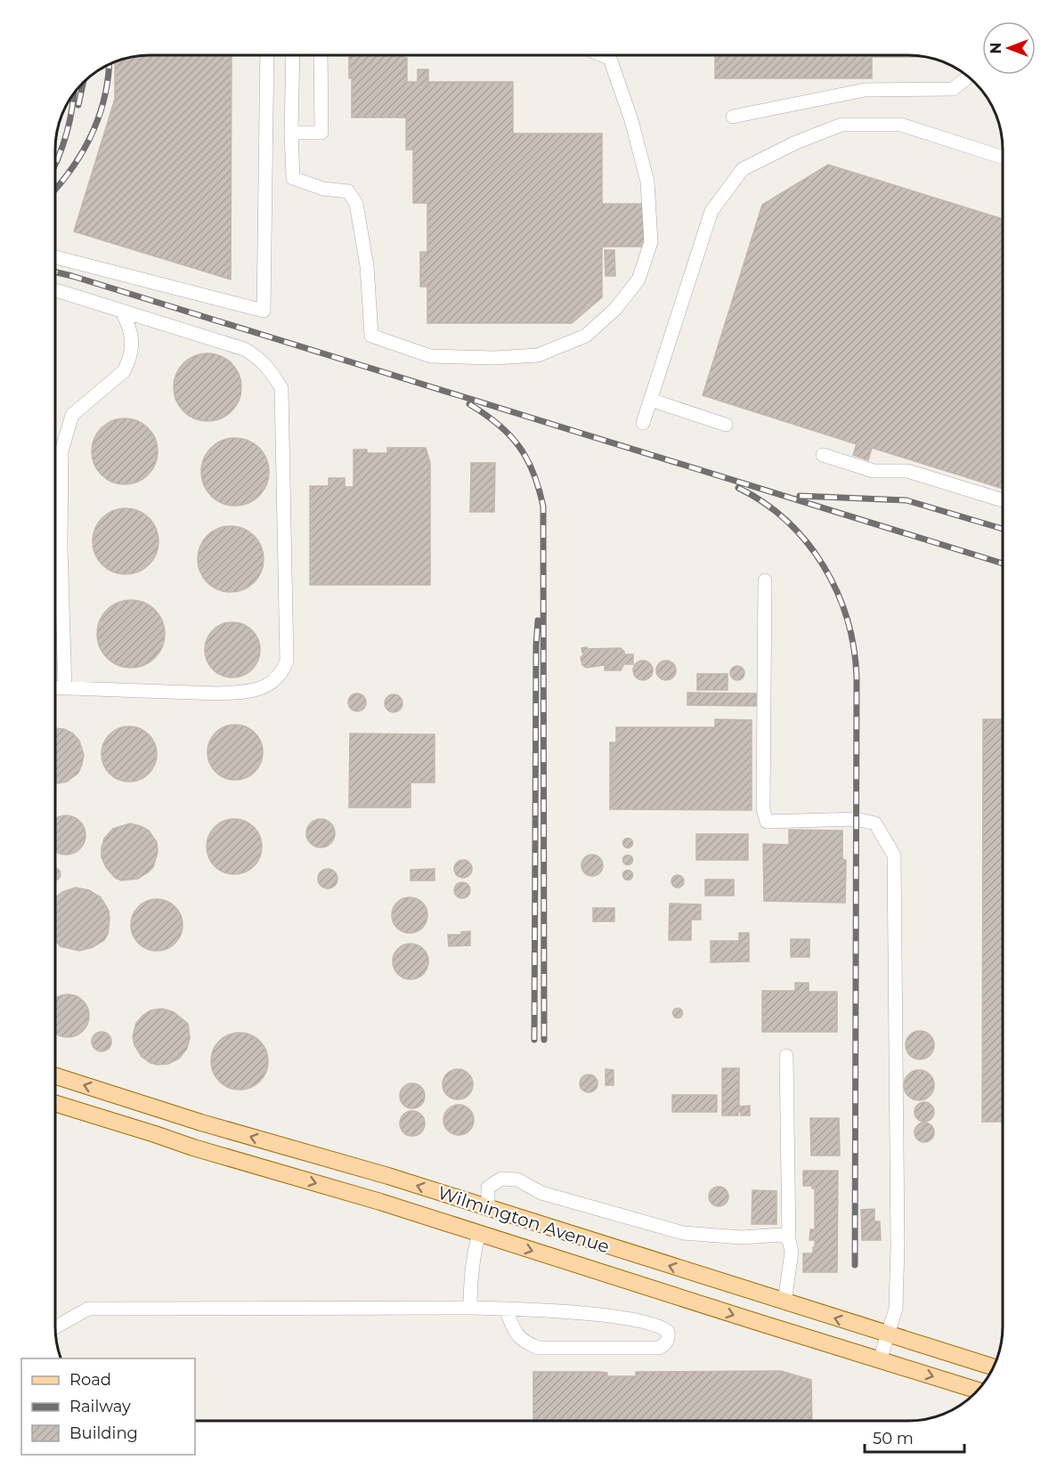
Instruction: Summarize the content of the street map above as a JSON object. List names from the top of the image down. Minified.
{"streets":{"main road":["Wilmington Avenue"]},"legend":["Road","Railway","Building"],"scale_bar":"50 m","north":"left"}
